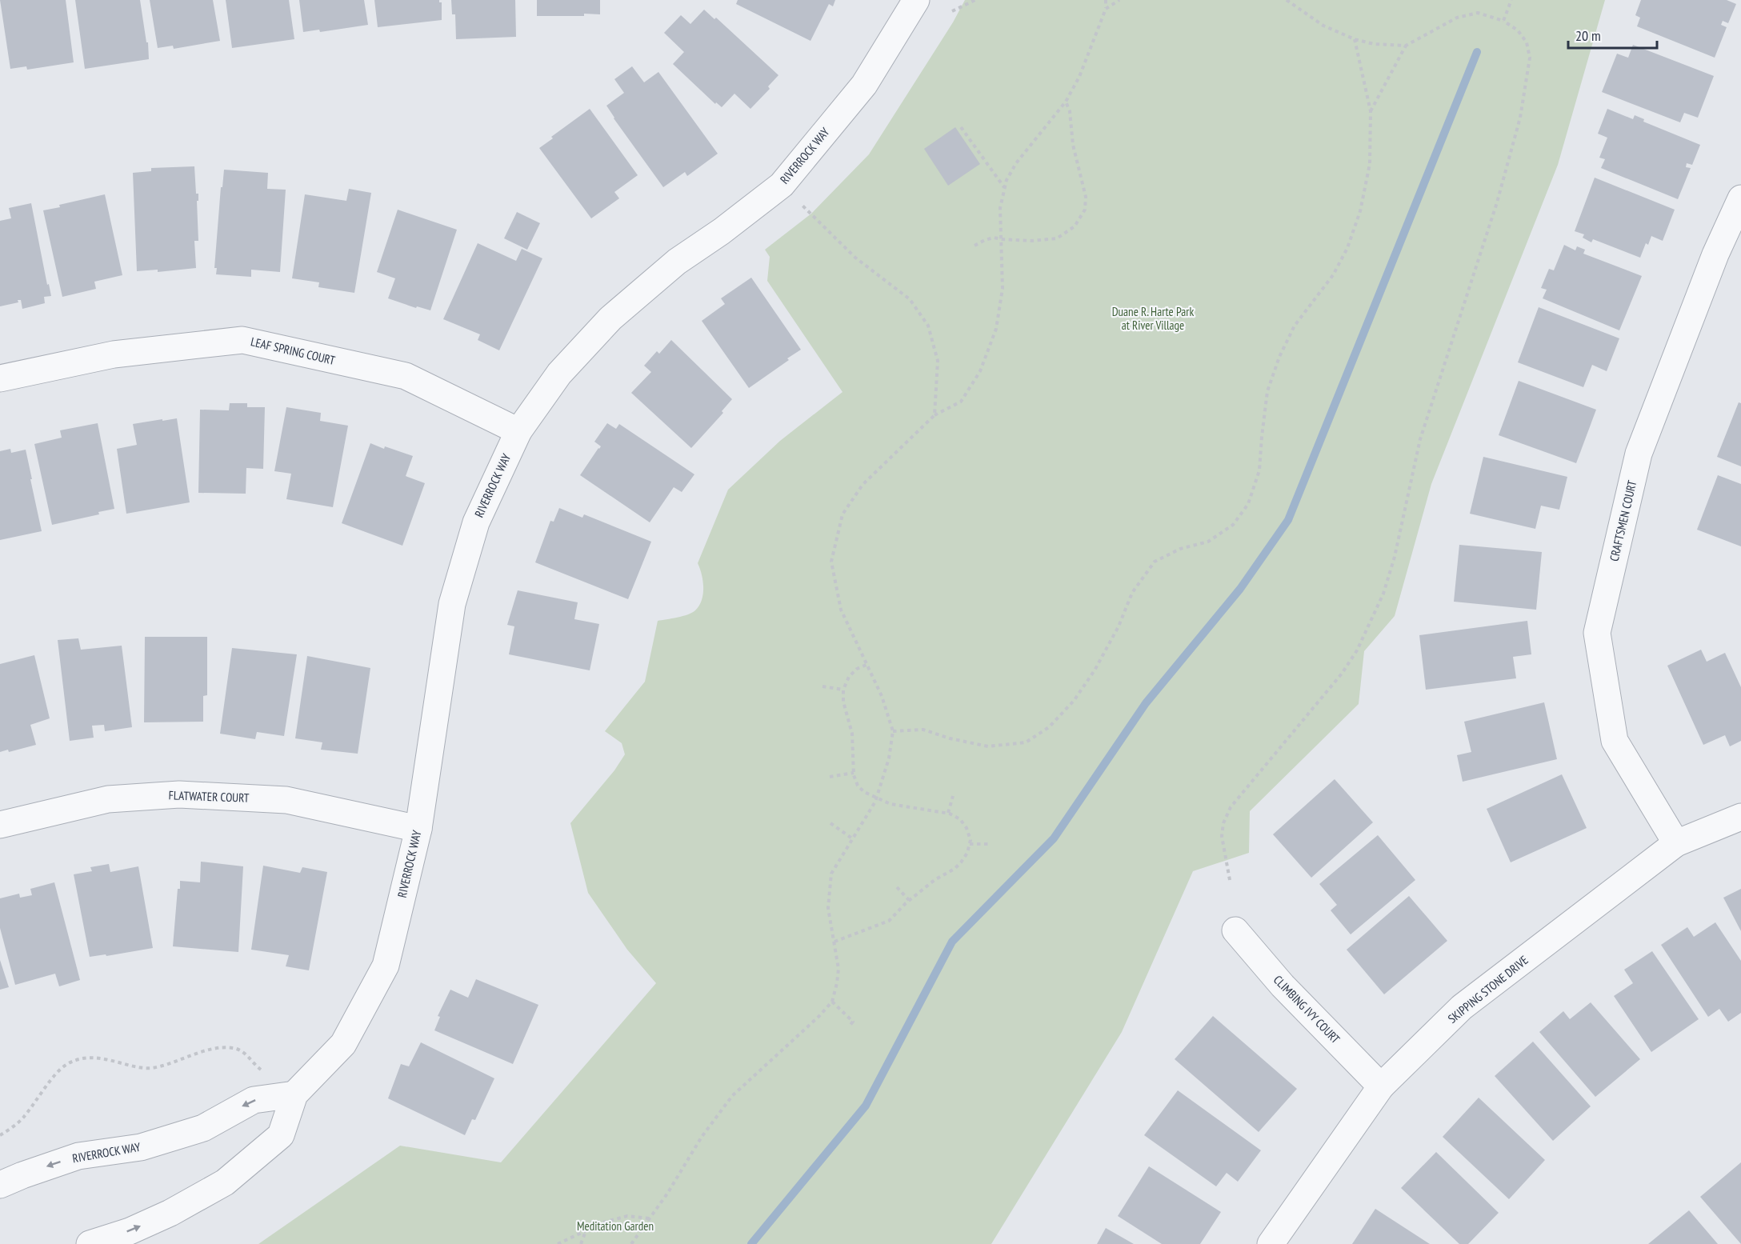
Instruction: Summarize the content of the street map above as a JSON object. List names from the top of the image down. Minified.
{"streets":{"street":["RIVERROCK WAY","LEAF SPRING COURT","CRAFTSMEN COURT","FLATWATER COURT","SKIPPING STONE DRIVE","CLIMBING IVY COURT"]},"crossings":[["RIVERROCK WAY","LEAF SPRING COURT"],["RIVERROCK WAY","FLATWATER COURT"],["CRAFTSMEN COURT","SKIPPING STONE DRIVE"],["SKIPPING STONE DRIVE","CLIMBING IVY COURT"]],"parks":["Duane R. Harte Park at River Village","Meditation Garden"],"scale_bar":"20 m"}
